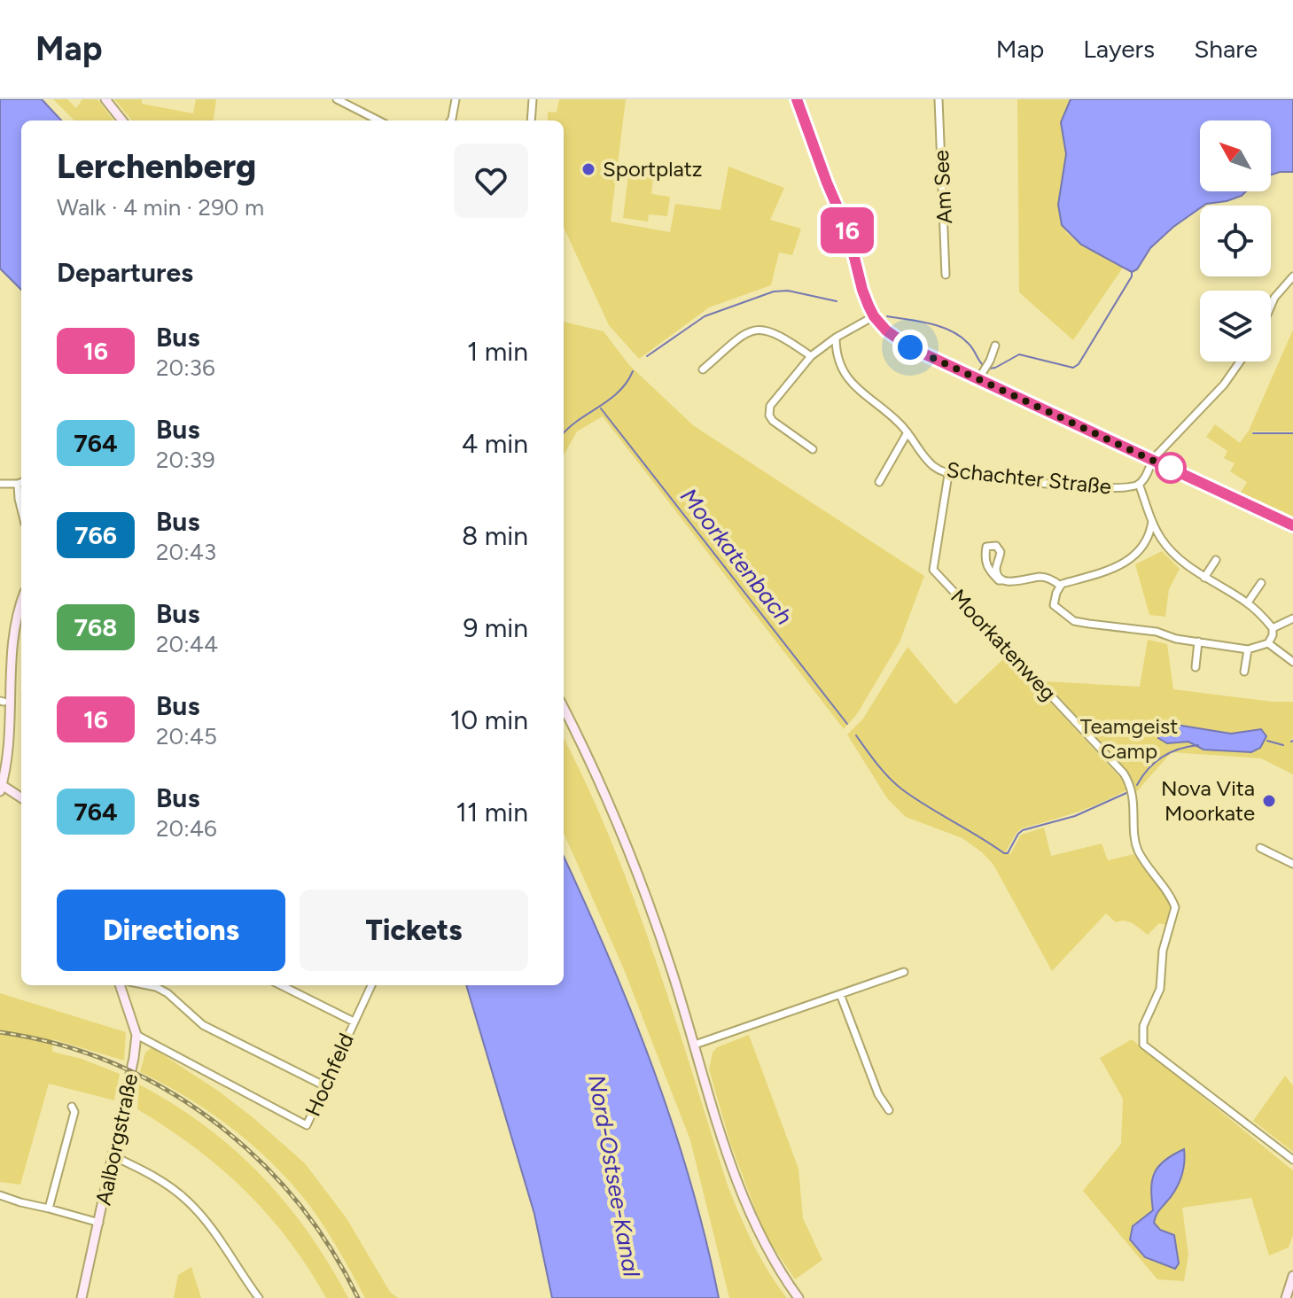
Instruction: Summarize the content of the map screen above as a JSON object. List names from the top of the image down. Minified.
{"streets":{"main road":["Aalborgstraße"],"street":["Am See","Schachter Straße","Moorkatenweg","Hochfeld"]},"crossings":[["Schachter Straße","Moorkatenweg"],["Hochfeld","Aalborgstraße"]],"water":["Moorkatenbach","Nord-Ostsee-Kanal"],"parks":["Teamgeist Camp"],"places":["Sportplatz","Nova Vita Moorkate"],"lines":["bus line 16"],"north":"top left","page":{"header":"Map","nav":["Map","Layers","Share"],"on_map":"16","heading":[["Lerchenberg","Walk · 4 min · 290 m"],"Departures"],"list":[{"mark":"16","name":"Bus","note":"20:36","value":"1 min"},{"mark":"764","name":"Bus","note":"20:39","value":"4 min"},{"mark":"766","name":"Bus","note":"20:43","value":"8 min"},{"mark":"768","name":"Bus","note":"20:44","value":"9 min"},{"mark":"16","name":"Bus","note":"20:45","value":"10 min"},{"mark":"764","name":"Bus","note":"20:46","value":"11 min"}],"buttons":["Directions","Tickets"]}}
